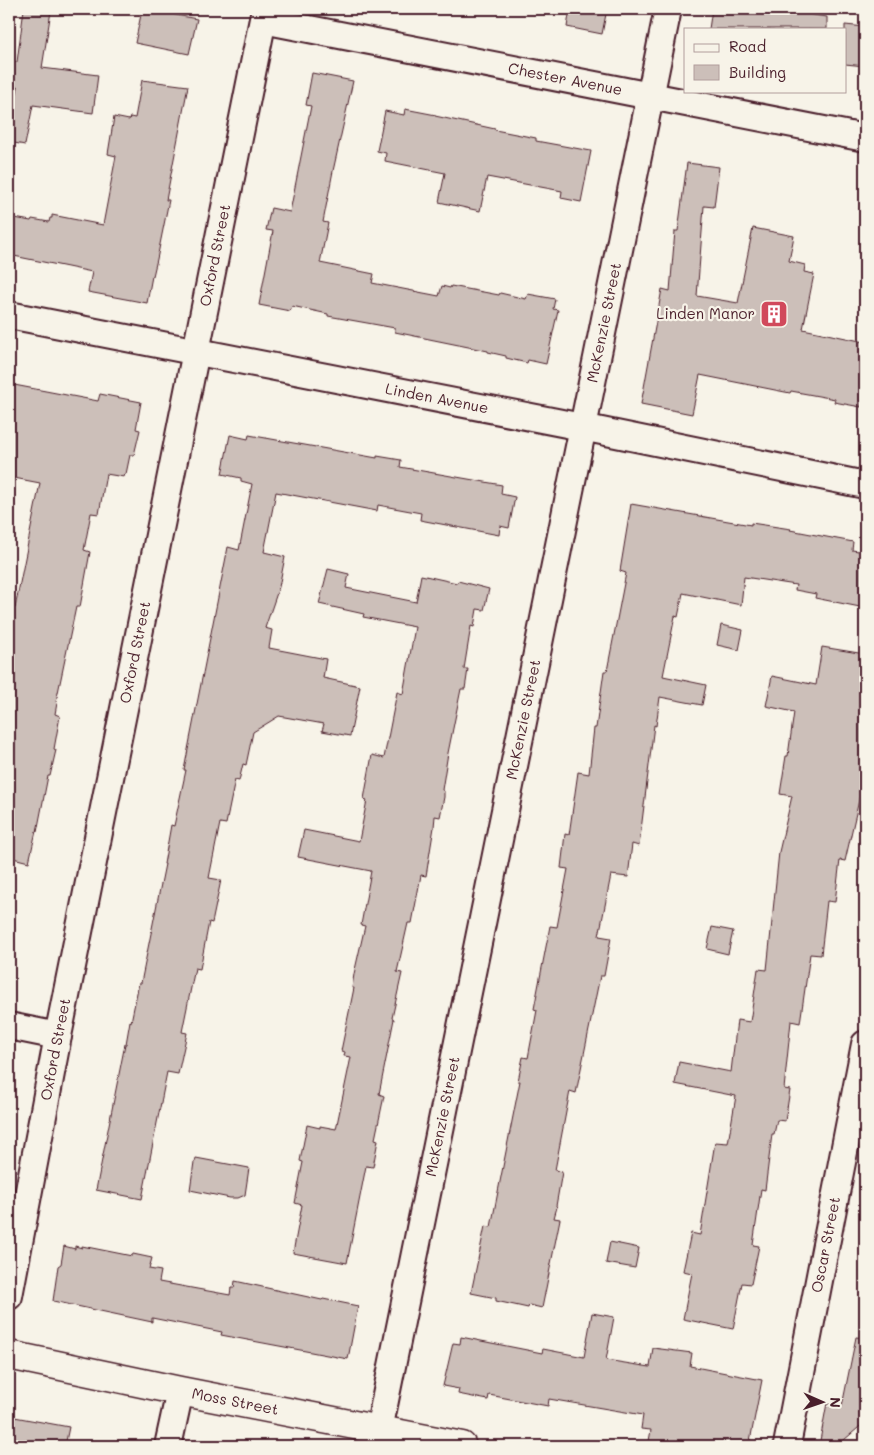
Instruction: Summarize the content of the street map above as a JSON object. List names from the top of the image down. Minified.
{"streets":{"street":["Chester Avenue","Oxford Street","McKenzie Street","Linden Avenue","Oscar Street","Moss Street"]},"crossings":[["Chester Avenue","Oxford Street"],["Chester Avenue","McKenzie Street"],["Oxford Street","Linden Avenue"],["McKenzie Street","Linden Avenue"],["McKenzie Street","Moss Street"]],"places":{"building":["Linden Manor"]},"legend":["Road","Building"],"north":"right"}
